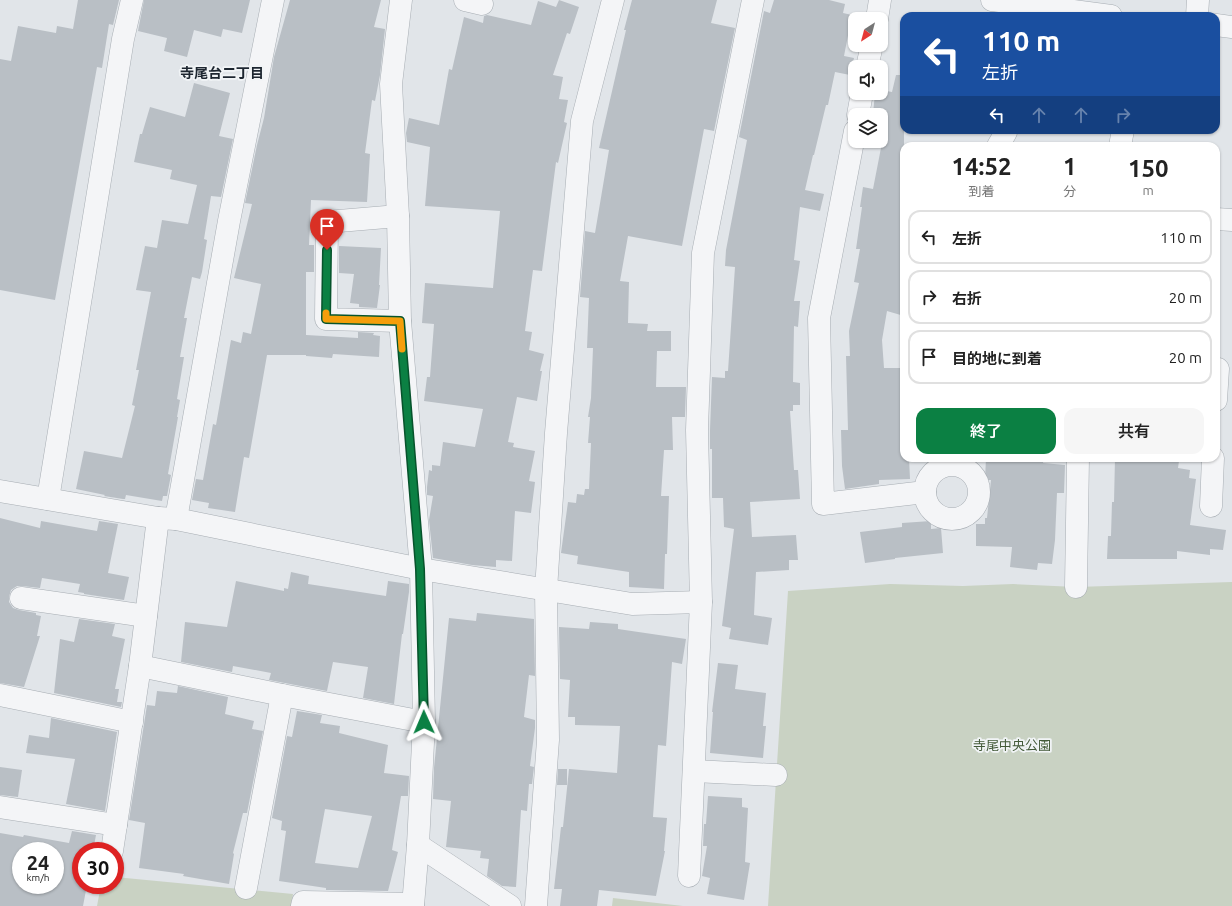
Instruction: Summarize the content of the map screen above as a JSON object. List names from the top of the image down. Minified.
{"districts":["寺尾台二丁目"],"parks":["寺尾中央公園"],"north":"bottom left","page":{"turn":["110 m","左折"],"eta":["14:52","到着","1","分","150","m"],"list":[{"name":"左折","value":"110 m"},{"name":"右折","value":"20 m"},{"name":"目的地に到着","value":"20 m"}],"buttons":["終了","共有"],"speed":"24 km/h","limit":"30"}}
